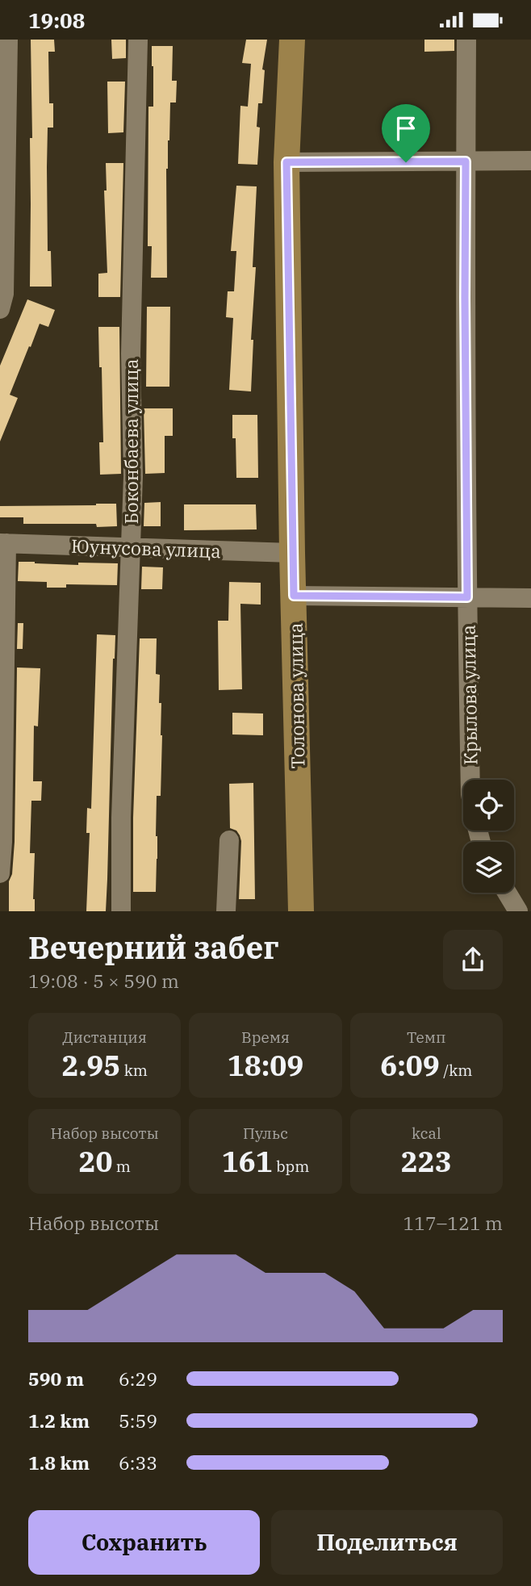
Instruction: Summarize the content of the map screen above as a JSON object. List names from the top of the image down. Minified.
{"streets":{"main road":["Толонова улица"],"street":["Боконбаева улица","Юунусова улица","Крылова улица"]},"crossings":[["Боконбаева улица","Юунусова улица"],["Юунусова улица","Толонова улица"]],"page":{"status":"19:08","heading":["Вечерний забег","19:08 · 5 × 590 m"],"stats":[["Дистанция","2.95 km"],["Время","18:09"],["Темп","6:09 /km"],["Набор высоты","20 m"],["Пульс","161 bpm"],["kcal","223"]],"chart":["Набор высоты","117–121 m"],"list":[{"name":"590 m","note":"6:29"},{"name":"1.2 km","note":"5:59"},{"name":"1.8 km","note":"6:33"}],"buttons":["Сохранить","Поделиться"]}}
